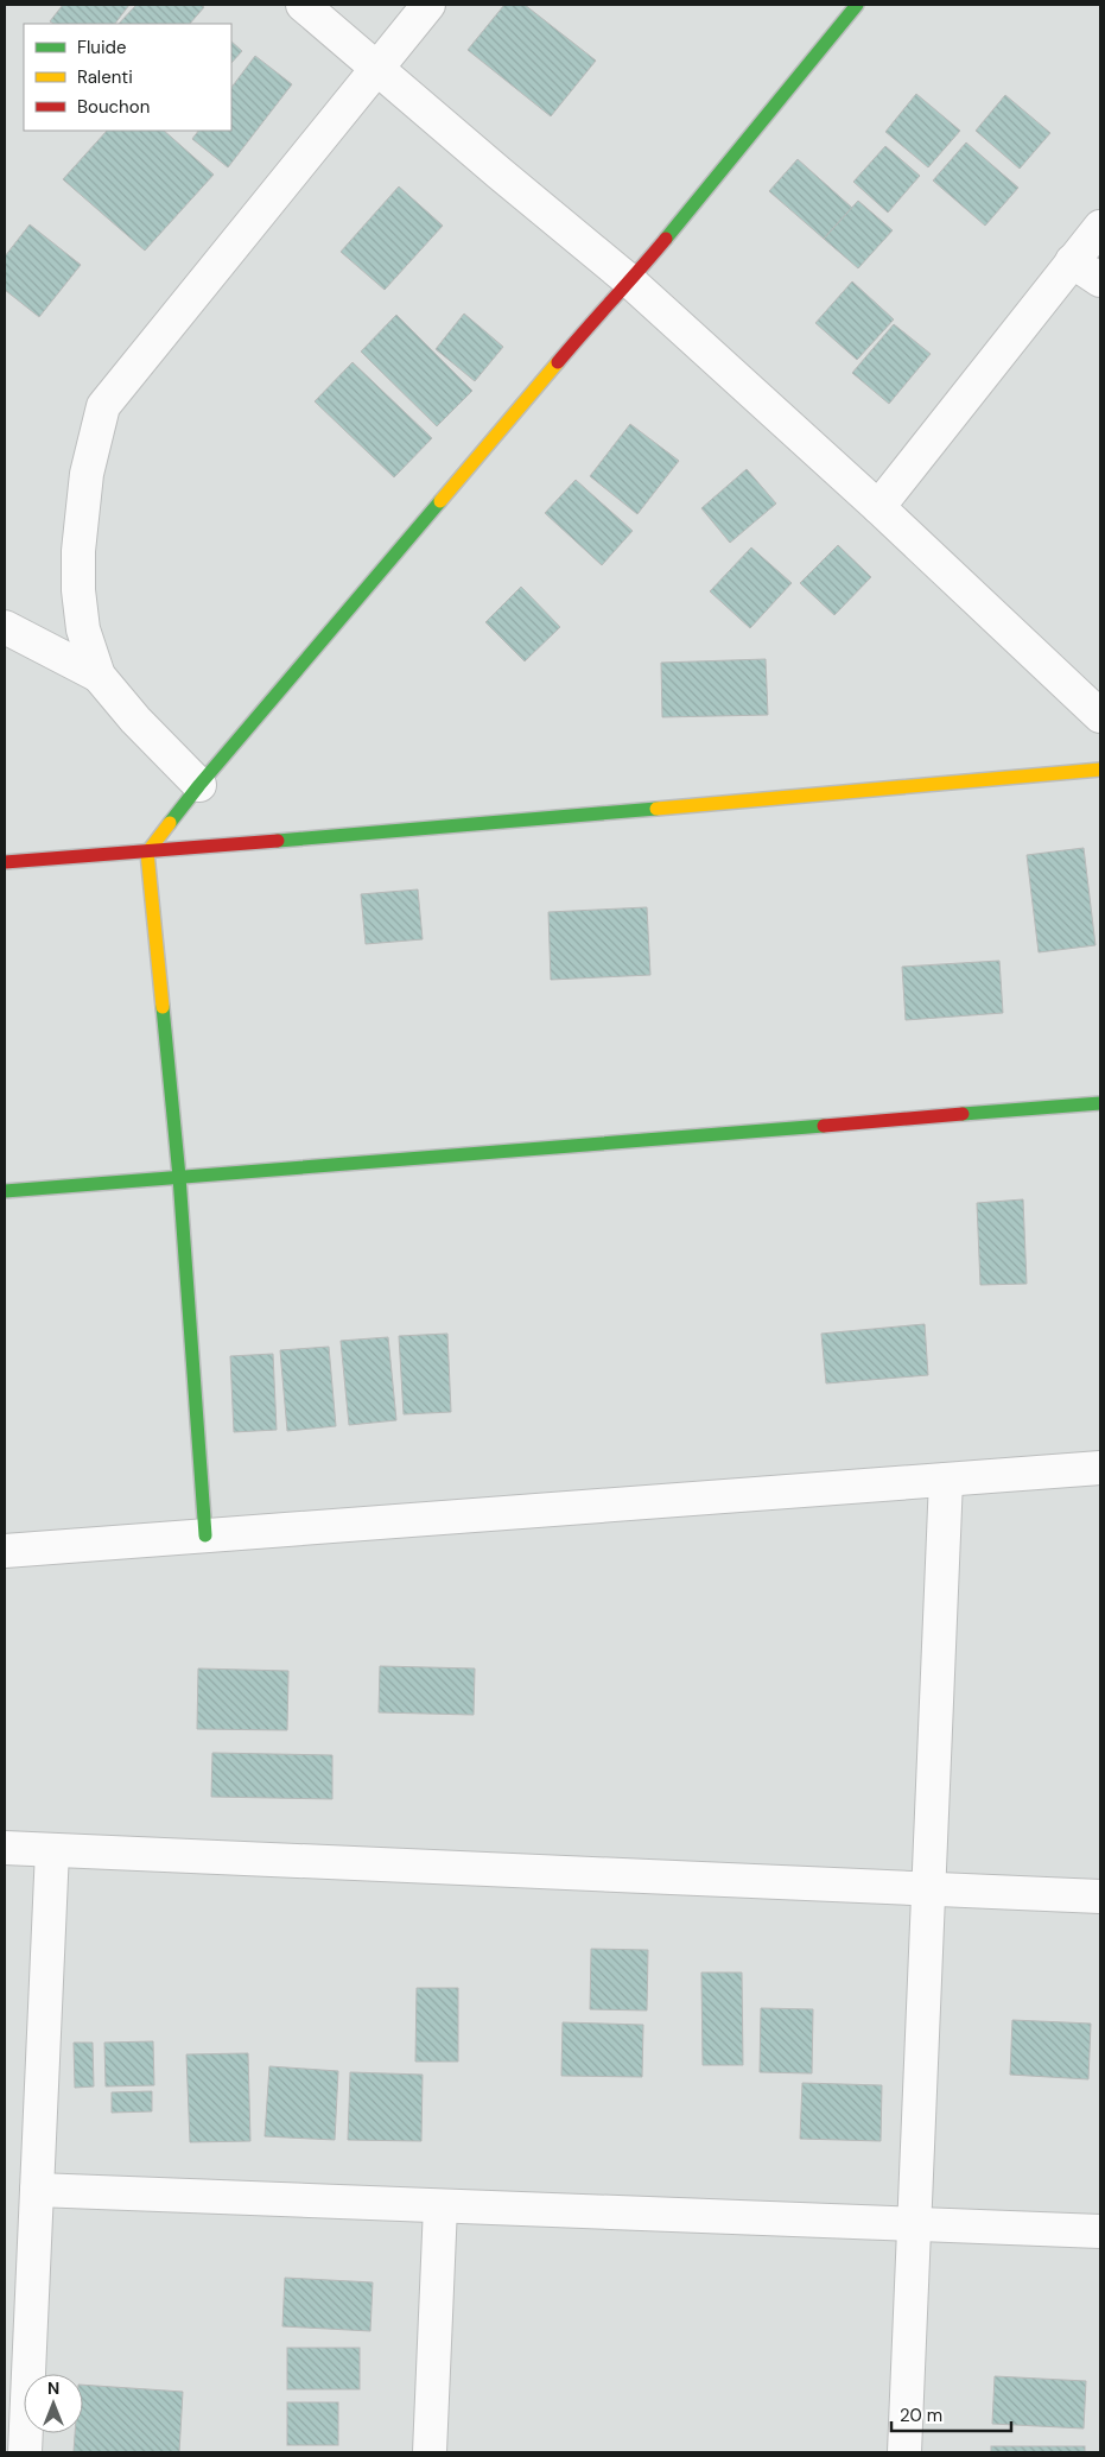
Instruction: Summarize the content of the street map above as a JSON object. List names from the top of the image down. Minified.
{"legend":["Fluide","Ralenti","Bouchon"],"scale_bar":"20 m","north":"top"}
